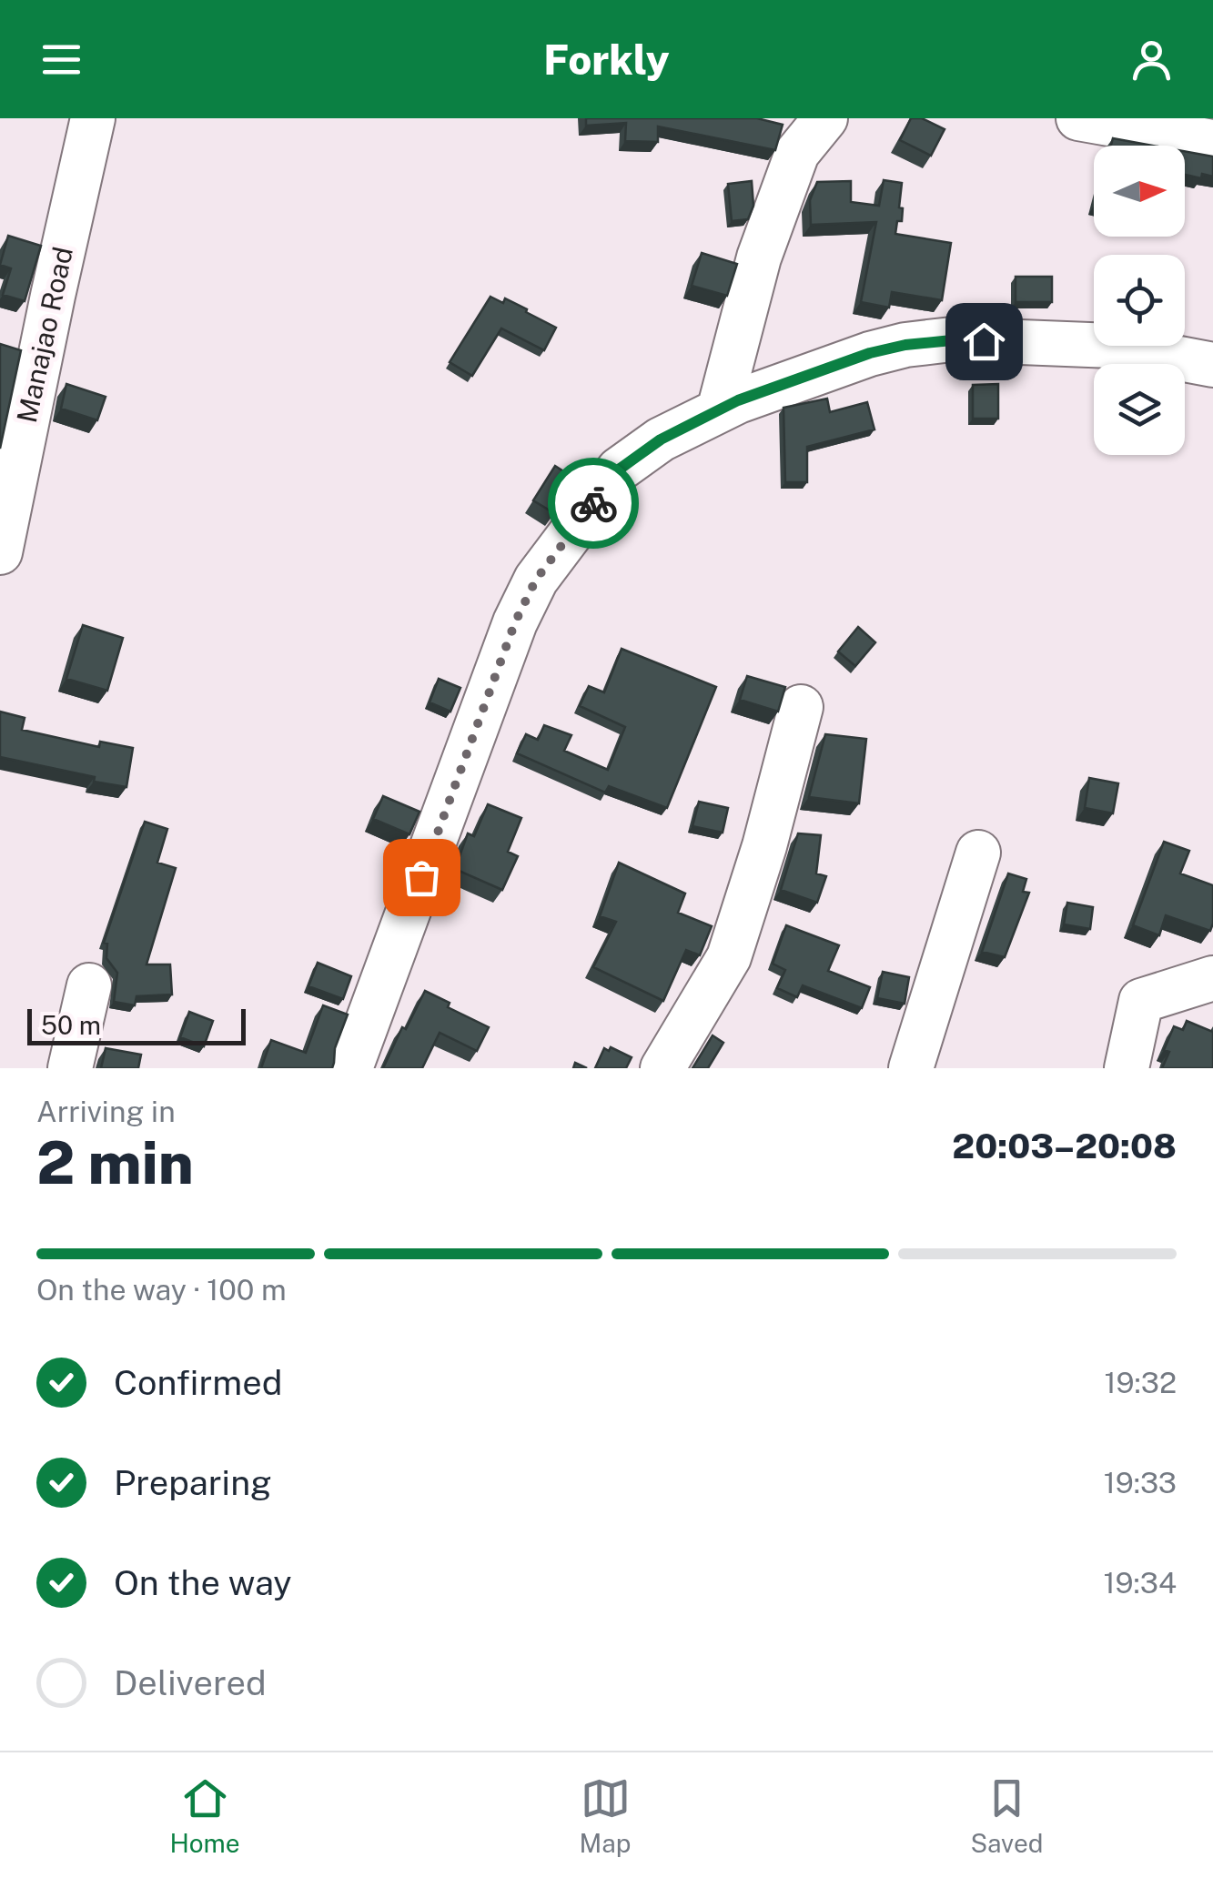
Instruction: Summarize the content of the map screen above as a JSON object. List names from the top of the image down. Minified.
{"streets":{"street":["Manajao Road"]},"scale_bar":"50 m","north":"right","page":{"header":"Forkly","scale":"50 m","heading":["2 min","Arriving in","20:03–20:08"],"bar":"On the way · 100 m","list":[["Confirmed","19:32"],["Preparing","19:33"],["On the way","19:34"],"Delivered"],"tabs":["Home","Map","Saved"]}}
